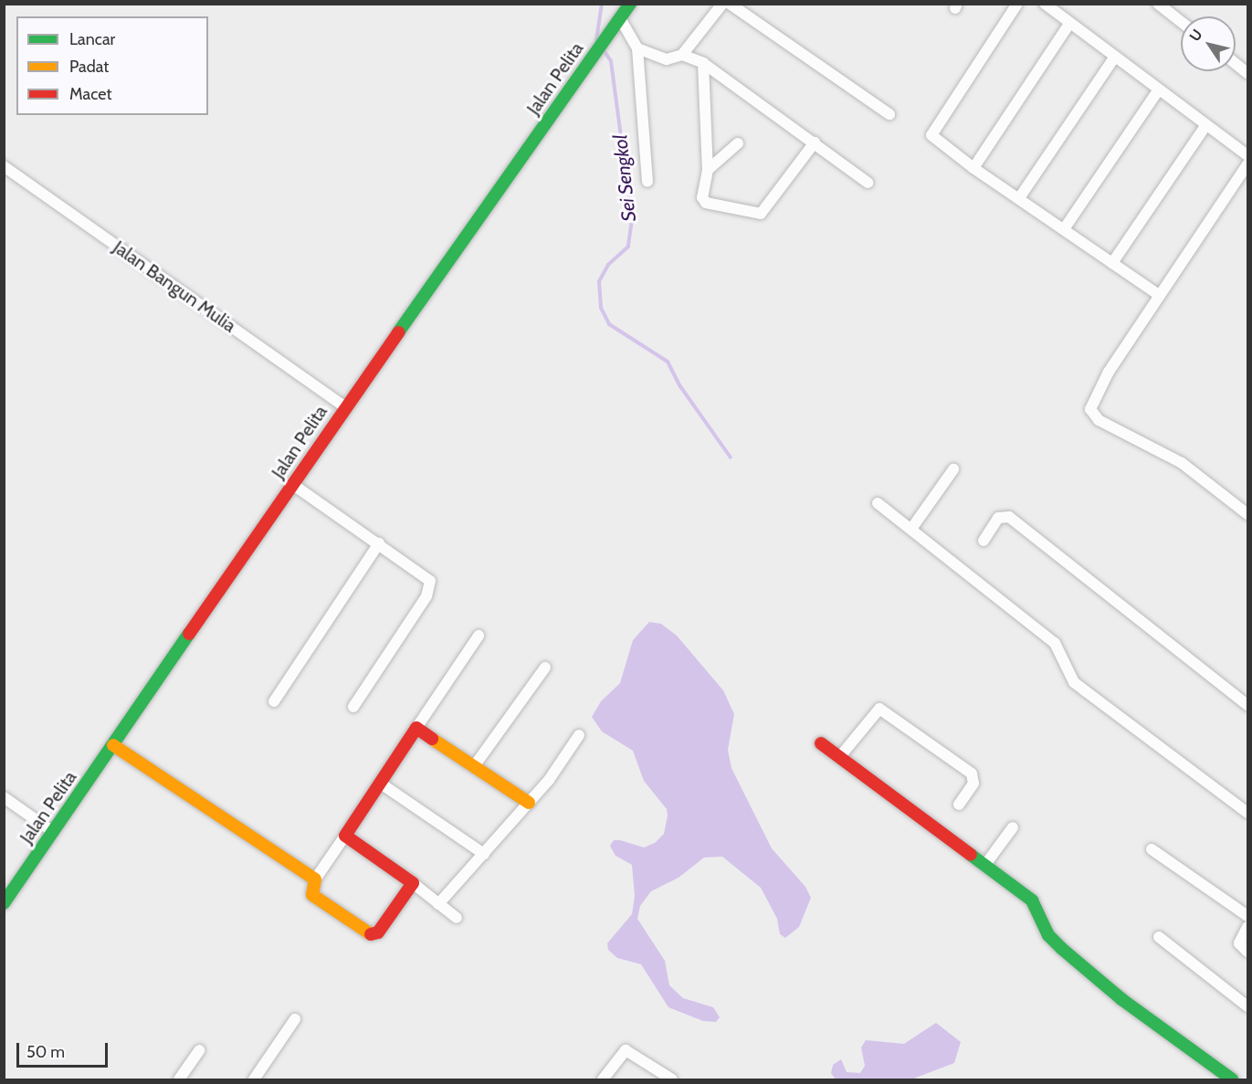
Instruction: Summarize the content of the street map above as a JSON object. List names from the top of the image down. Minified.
{"streets":{"street":["Jalan Pelita","Jalan Bangun Mulia"]},"crossings":[["Jalan Pelita","Jalan Bangun Mulia"]],"water":["Sei Sengkol"],"legend":["Lancar","Padat","Macet"],"scale_bar":"50 m","north":"top left"}
